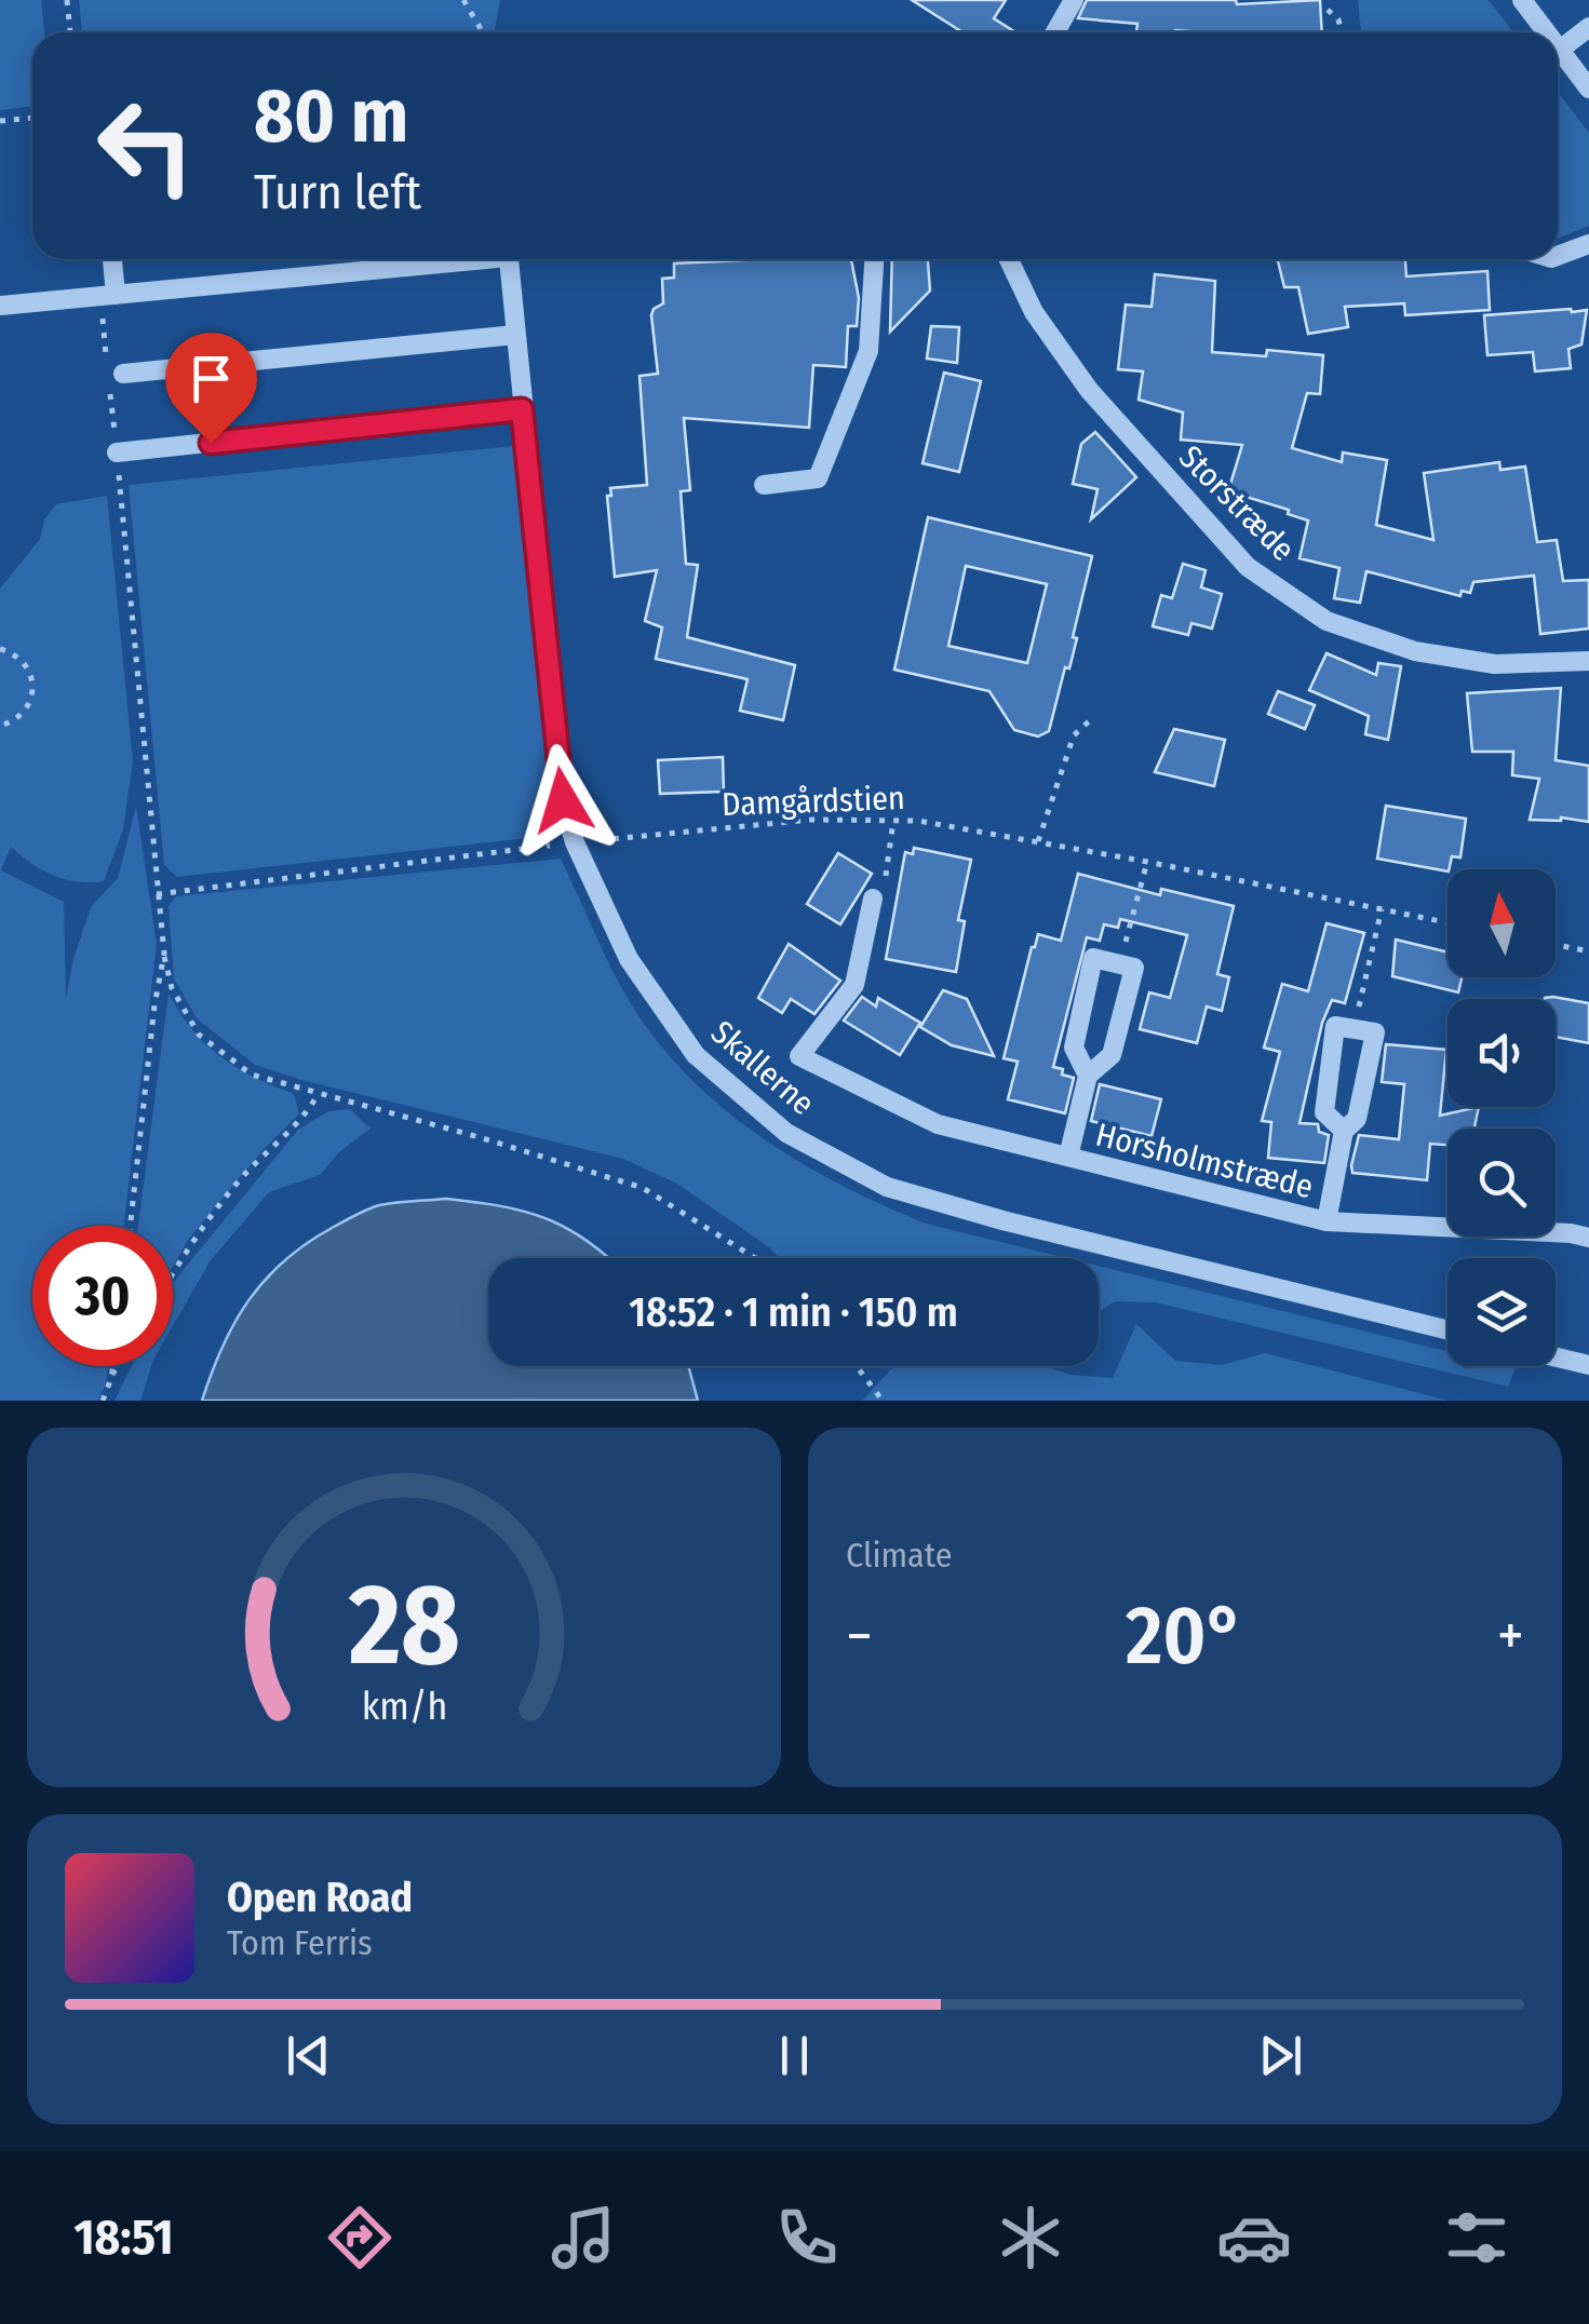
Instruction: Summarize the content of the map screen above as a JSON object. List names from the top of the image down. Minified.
{"streets":{"street":["Storstræde","Skallerne","Horsholmstræde"],"path":["Damgårdstien"]},"crossings":[["Damgårdstien","Skallerne"]],"north":"top","page":{"turn":["80 m","Turn left"],"limit":"30","trip":"18:52 · 1 min · 150 m","tile":"Climate","heat":["−","20°","+"],"song":["Open Road","Tom Ferris"],"tabs":"18:51","gauge":["28","km/h"]}}
